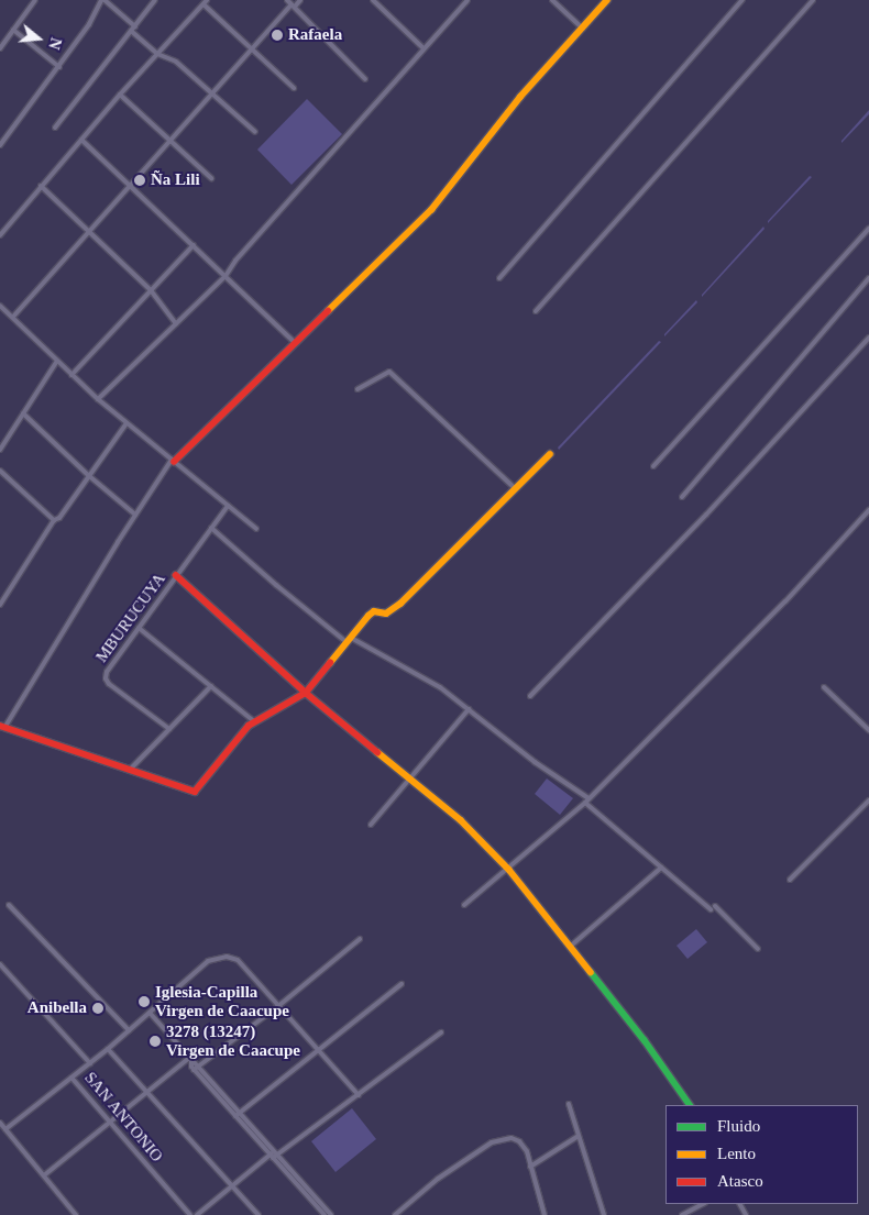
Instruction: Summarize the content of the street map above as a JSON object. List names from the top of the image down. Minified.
{"streets":{"street":["MBURUCUYA","SAN ANTONIO"]},"places":["Rafaela","Ña Lili","Iglesia-Capilla Virgen de Caacupe","Anibella","3278 (13247) Virgen de Caacupe"],"legend":["Fluido","Lento","Atasco"],"north":"right"}
